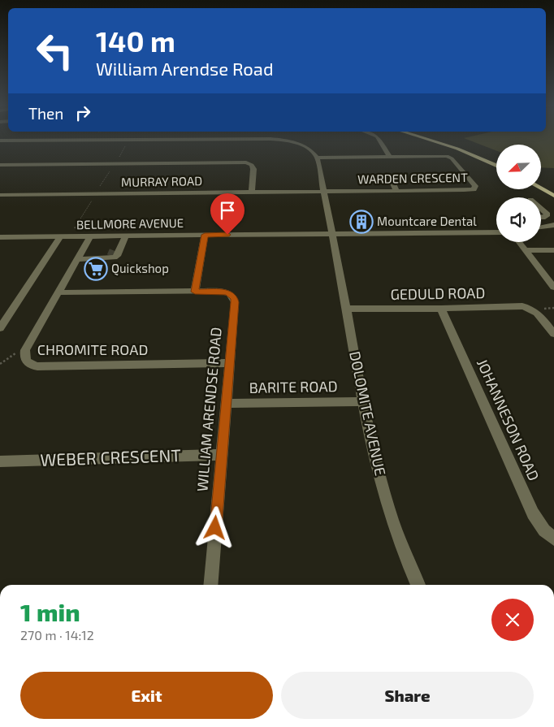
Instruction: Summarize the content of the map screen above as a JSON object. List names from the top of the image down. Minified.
{"streets":{"street":["WARDEN CRESCENT","MURRAY ROAD","BELLMORE AVENUE","GEDULD ROAD","CHROMITE ROAD","BARITE ROAD","WILLIAM ARENDSE ROAD","DOLOMITE AVENUE","JOHANNESON ROAD","WEBER CRESCENT"]},"crossings":[["WARDEN CRESCENT","MURRAY ROAD"],["WARDEN CRESCENT","DOLOMITE AVENUE"],["MURRAY ROAD","DOLOMITE AVENUE"],["BELLMORE AVENUE","CHROMITE ROAD"],["BELLMORE AVENUE","DOLOMITE AVENUE"],["GEDULD ROAD","DOLOMITE AVENUE"],["GEDULD ROAD","JOHANNESON ROAD"],["CHROMITE ROAD","WILLIAM ARENDSE ROAD"],["BARITE ROAD","WILLIAM ARENDSE ROAD"],["BARITE ROAD","DOLOMITE AVENUE"],["WILLIAM ARENDSE ROAD","WEBER CRESCENT"]],"places":{"building":["Mountcare Dental"],"supermarket":["Quickshop"]},"north":"bottom left","page":{"turn":["140 m","William Arendse Road"],"then":"Then","heading":["1 min","270 m · 14:12"],"buttons":["Exit","Share"]}}
